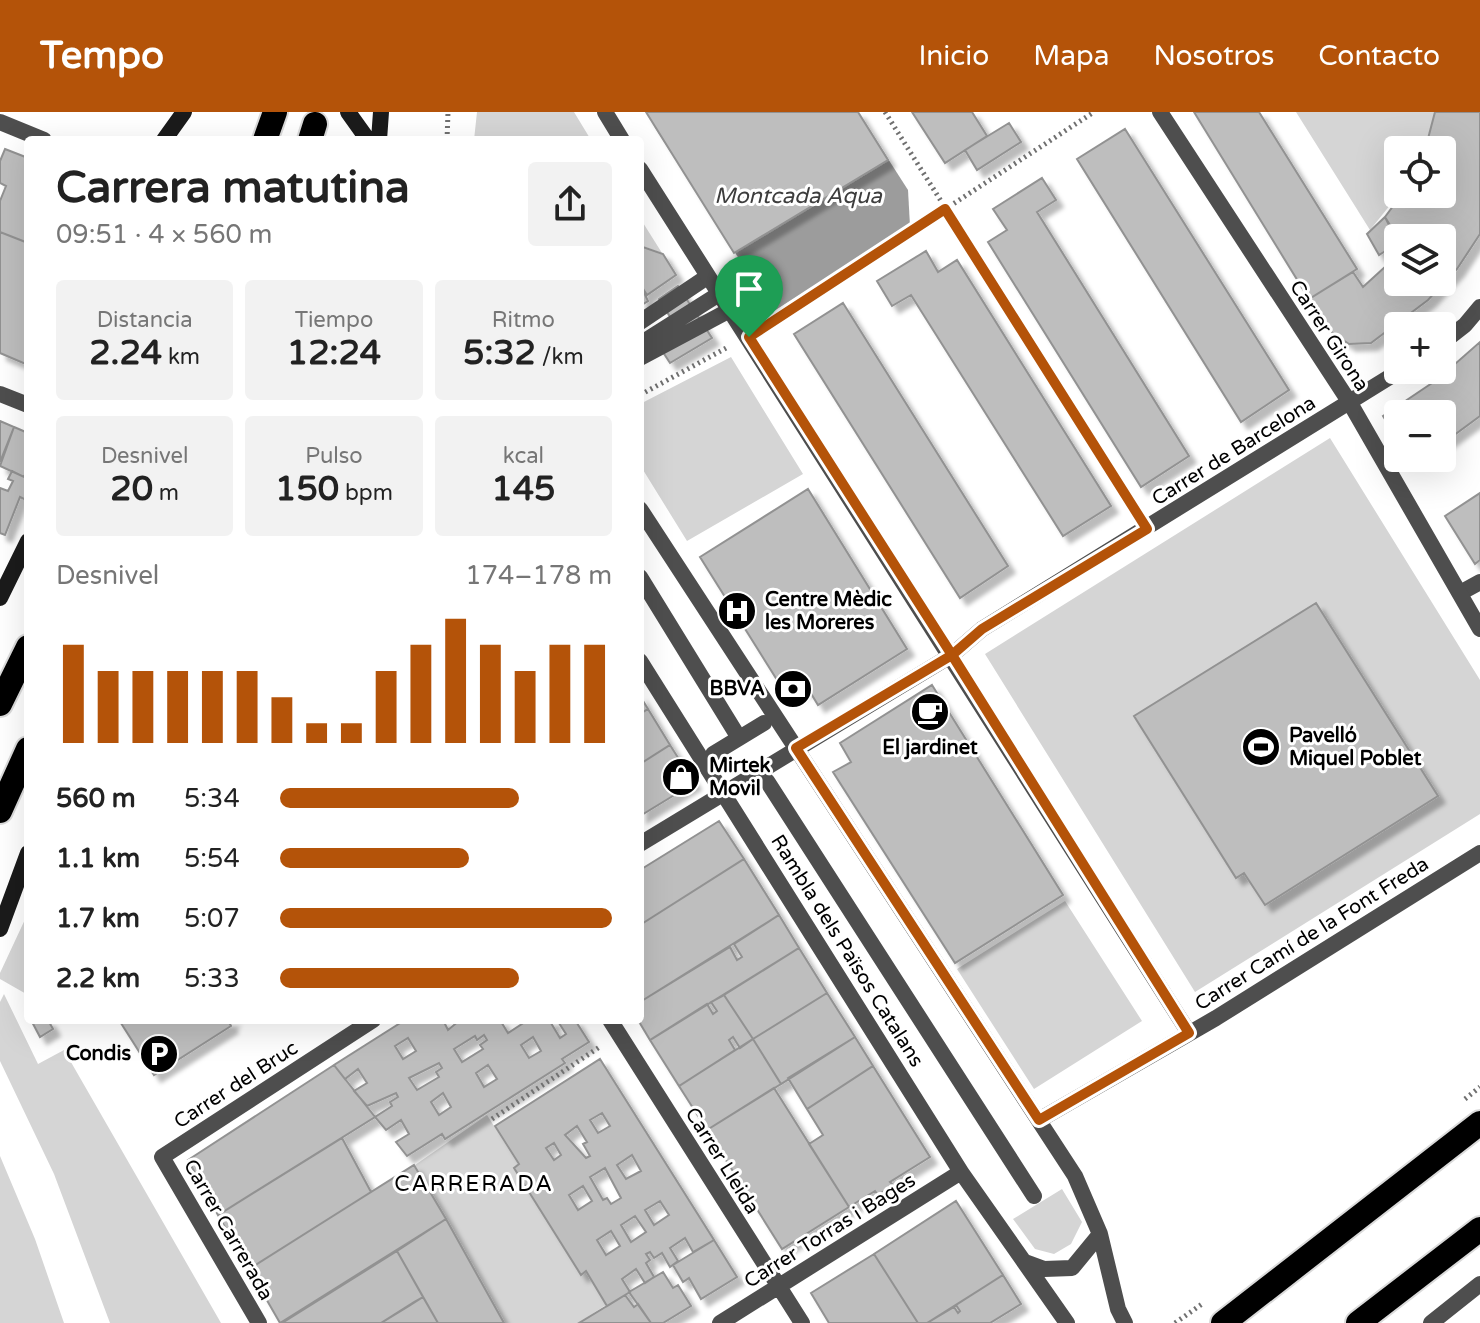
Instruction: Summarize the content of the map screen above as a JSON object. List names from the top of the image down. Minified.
{"streets":{"street":["Carrer Girona","Carrer de Barcelona","Carrer Camí de la Font Freda","Rambla dels Països Catalans","Carrer del Bruc","Carrer Lleida","Carrer Carrerada","Carrer Torras i Bages"]},"crossings":[["Carrer Girona","Carrer de Barcelona"],["Carrer de Barcelona","Rambla dels Països Catalans"],["Rambla dels Països Catalans","Carrer Torras i Bages"],["Carrer del Bruc","Carrer Carrerada"],["Carrer Lleida","Carrer Torras i Bages"]],"districts":["CARRERADA"],"water":["Montcada Aqua"],"places":{"hospital":["Centre Mèdic les Moreres"],"bank":["BBVA"],"cafe":["El jardinet"],"sports":["Pavelló Miquel Poblet"],"shop":["Mirtek Movil"],"parking":["Condis"]},"page":{"header":"Tempo","nav":["Inicio","Mapa","Nosotros","Contacto"],"map_buttons":["+","−"],"heading":["Carrera matutina","09:51 · 4 × 560 m"],"stats":[["Distancia","2.24 km"],["Tiempo","12:24"],["Ritmo","5:32 /km"],["Desnivel","20 m"],["Pulso","150 bpm"],["kcal","145"]],"chart":["Desnivel","174–178 m"],"list":[{"name":"560 m","note":"5:34"},{"name":"1.1 km","note":"5:54"},{"name":"1.7 km","note":"5:07"},{"name":"2.2 km","note":"5:33"}]}}
